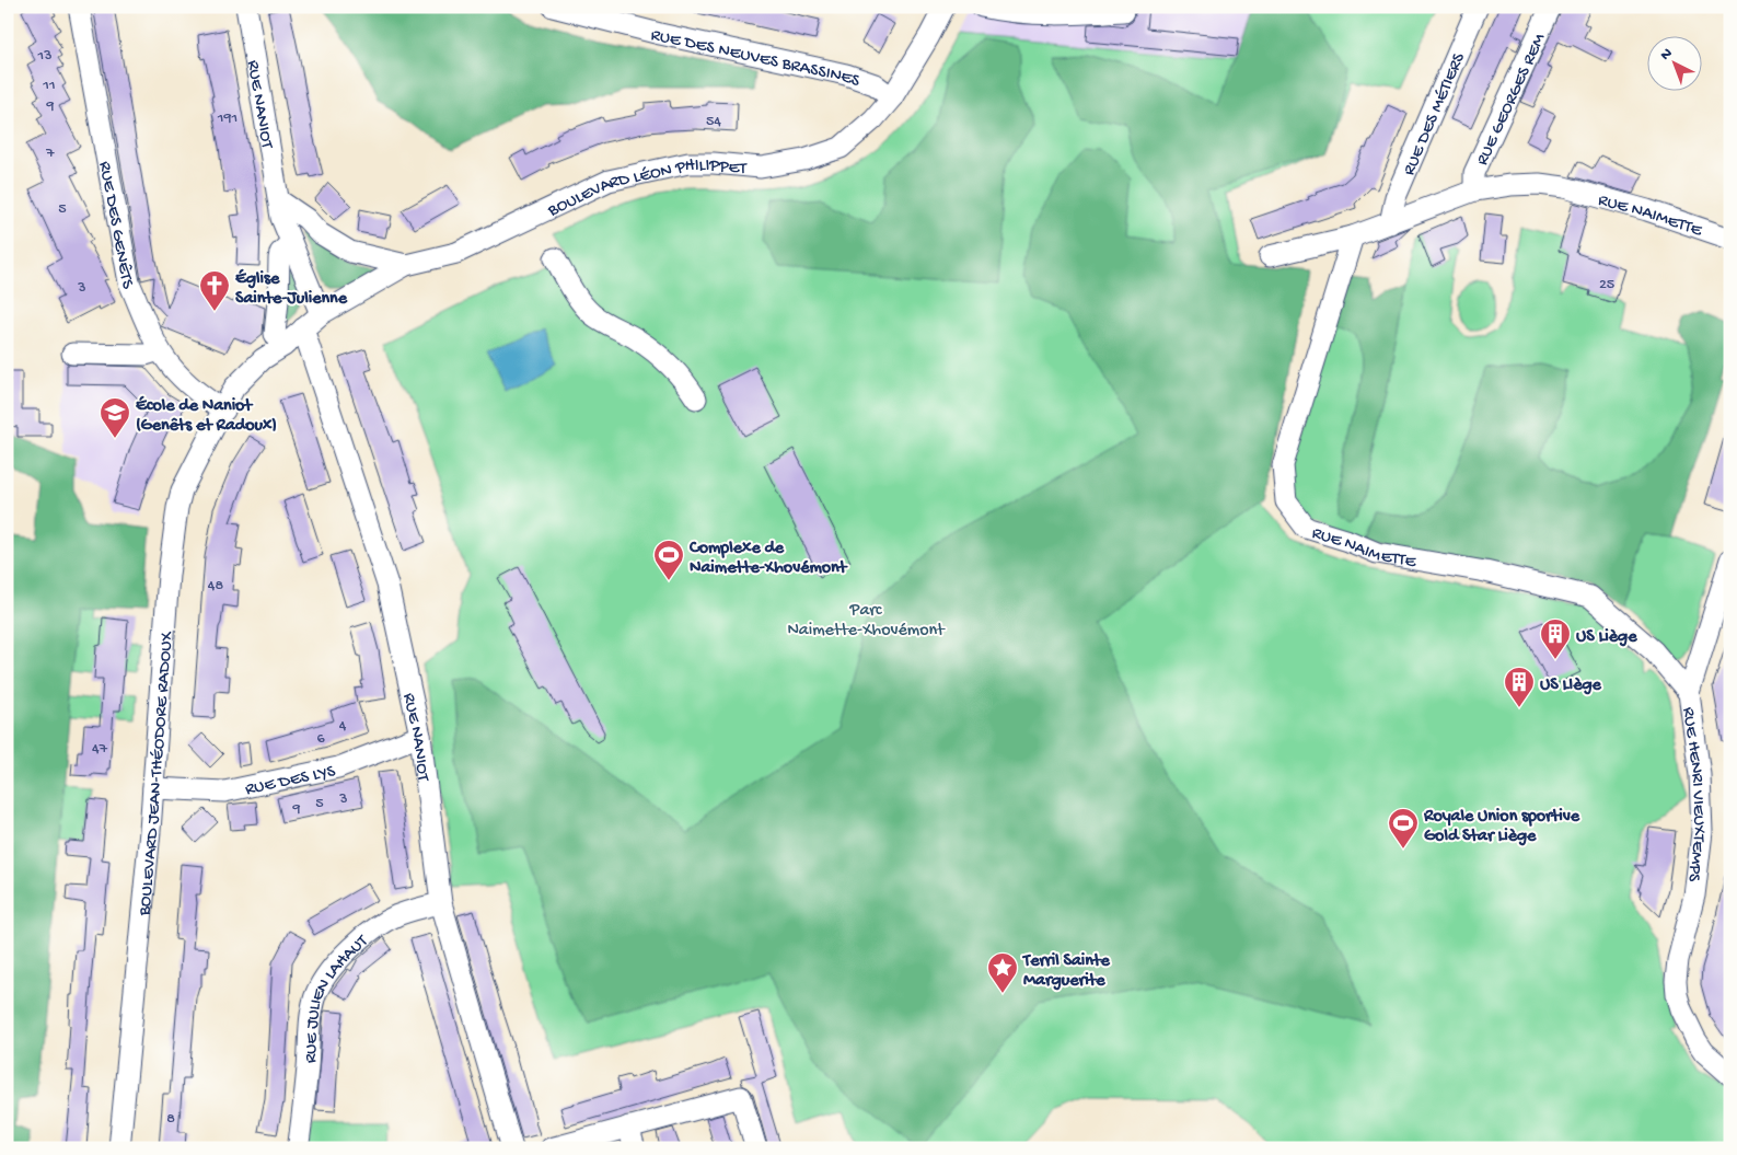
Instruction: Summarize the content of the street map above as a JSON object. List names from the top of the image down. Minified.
{"streets":{"street":["RUE DES NEUVES BRASSINES","RUE GEORGES REM","RUE NANIOT","RUE DES MÉTIERS","BOULEVARD LÉON PHILIPPET","RUE NAIMETTE","RUE DES GENÊTS","BOULEVARD JEAN-THÉODORE RADOUX","RUE DES LYS","RUE HENRI VIEUXTEMPS","RUE JULIEN LAHAUT"]},"crossings":[["RUE DES NEUVES BRASSINES","BOULEVARD LÉON PHILIPPET"],["RUE GEORGES REM","RUE NAIMETTE"],["RUE NANIOT","BOULEVARD LÉON PHILIPPET"],["RUE NANIOT","BOULEVARD JEAN-THÉODORE RADOUX"],["RUE NANIOT","RUE DES LYS"],["RUE NANIOT","RUE JULIEN LAHAUT"],["RUE DES MÉTIERS","RUE NAIMETTE"],["BOULEVARD LÉON PHILIPPET","BOULEVARD JEAN-THÉODORE RADOUX"],["RUE NAIMETTE","RUE HENRI VIEUXTEMPS"],["RUE DES GENÊTS","BOULEVARD JEAN-THÉODORE RADOUX"],["BOULEVARD JEAN-THÉODORE RADOUX","RUE DES LYS"]],"parks":["Parc Naimette-Xhovémont"],"places":{"church":["Église Sainte-Julienne"],"school or university":["École de Naniot (Genêts et Radoux)"],"sports":["Complexe de Naimette-Xhovémont","Royale Union sportive Gold Star Liège"],"building":["US Liège","US LIège"],"place":["Terril Sainte Marguerite"]},"house_numbers":["13","11","9","191","54","7","5","25","3","48","4","6","47","3","5","9","8"],"north":"top left"}
